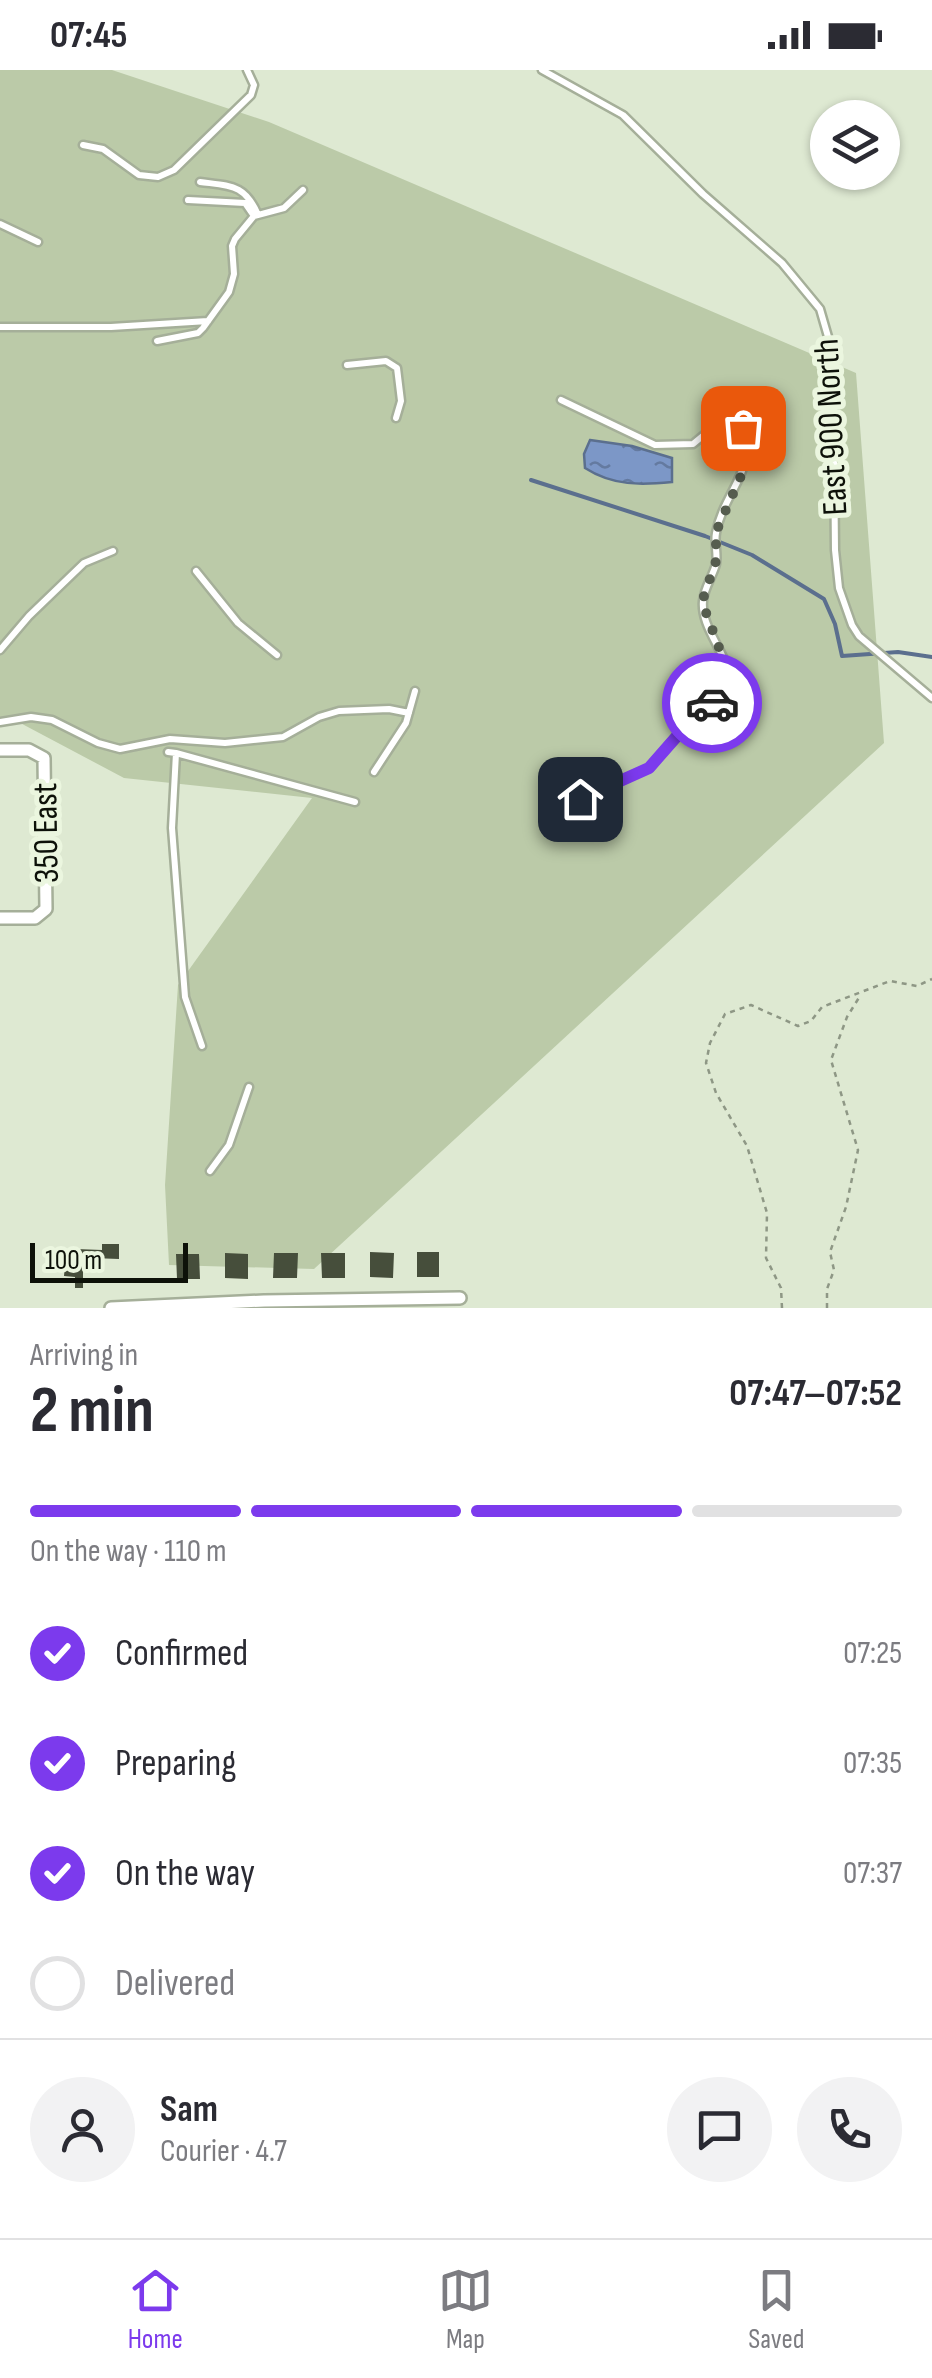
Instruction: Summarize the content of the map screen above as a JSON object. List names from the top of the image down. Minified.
{"streets":{"street":["350 East"],"lane":["East 900 North"]},"scale_bar":"100 m","page":{"status":"07:45","scale":"100 m","heading":["2 min","Arriving in","07:47–07:52"],"panel":["Sam","Courier · 4.7"],"bar":"On the way · 110 m","list":[["Confirmed","07:25"],["Preparing","07:35"],["On the way","07:37"],"Delivered"],"tabs":["Home","Map","Saved"]}}
